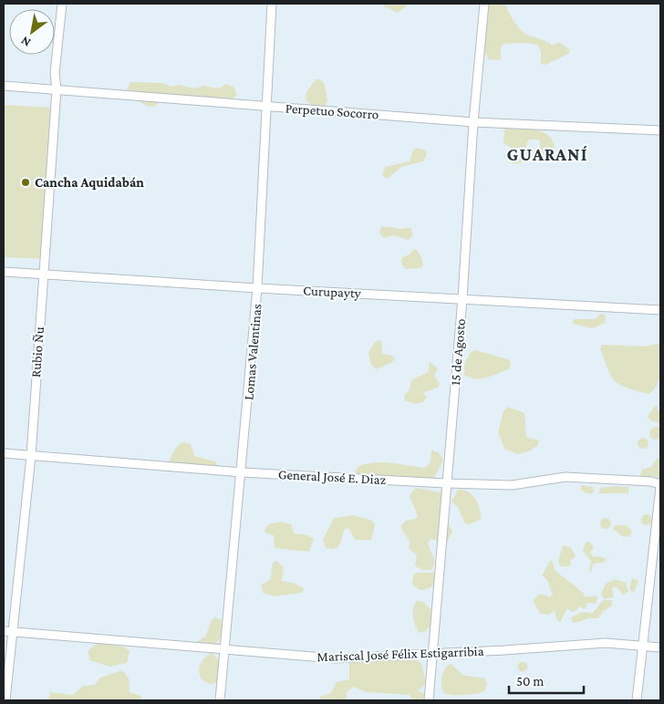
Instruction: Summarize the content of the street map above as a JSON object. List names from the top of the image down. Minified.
{"streets":{"street":["Perpetuo Socorro","Curupayty","Rubio Ñu","Lomas Valentinas","15 de Agosto","General José E. Diaz","Mariscal José Félix Estigarribia"]},"crossings":[["Perpetuo Socorro","Rubio Ñu"],["Perpetuo Socorro","Lomas Valentinas"],["Perpetuo Socorro","15 de Agosto"],["Curupayty","Rubio Ñu"],["Curupayty","Lomas Valentinas"],["Curupayty","15 de Agosto"],["Rubio Ñu","General José E. Diaz"],["Rubio Ñu","Mariscal José Félix Estigarribia"],["Lomas Valentinas","General José E. Diaz"],["Lomas Valentinas","Mariscal José Félix Estigarribia"],["15 de Agosto","General José E. Diaz"],["15 de Agosto","Mariscal José Félix Estigarribia"]],"districts":["GUARANÍ"],"places":["Cancha Aquidabán"],"scale_bar":"50 m","north":"bottom left"}
